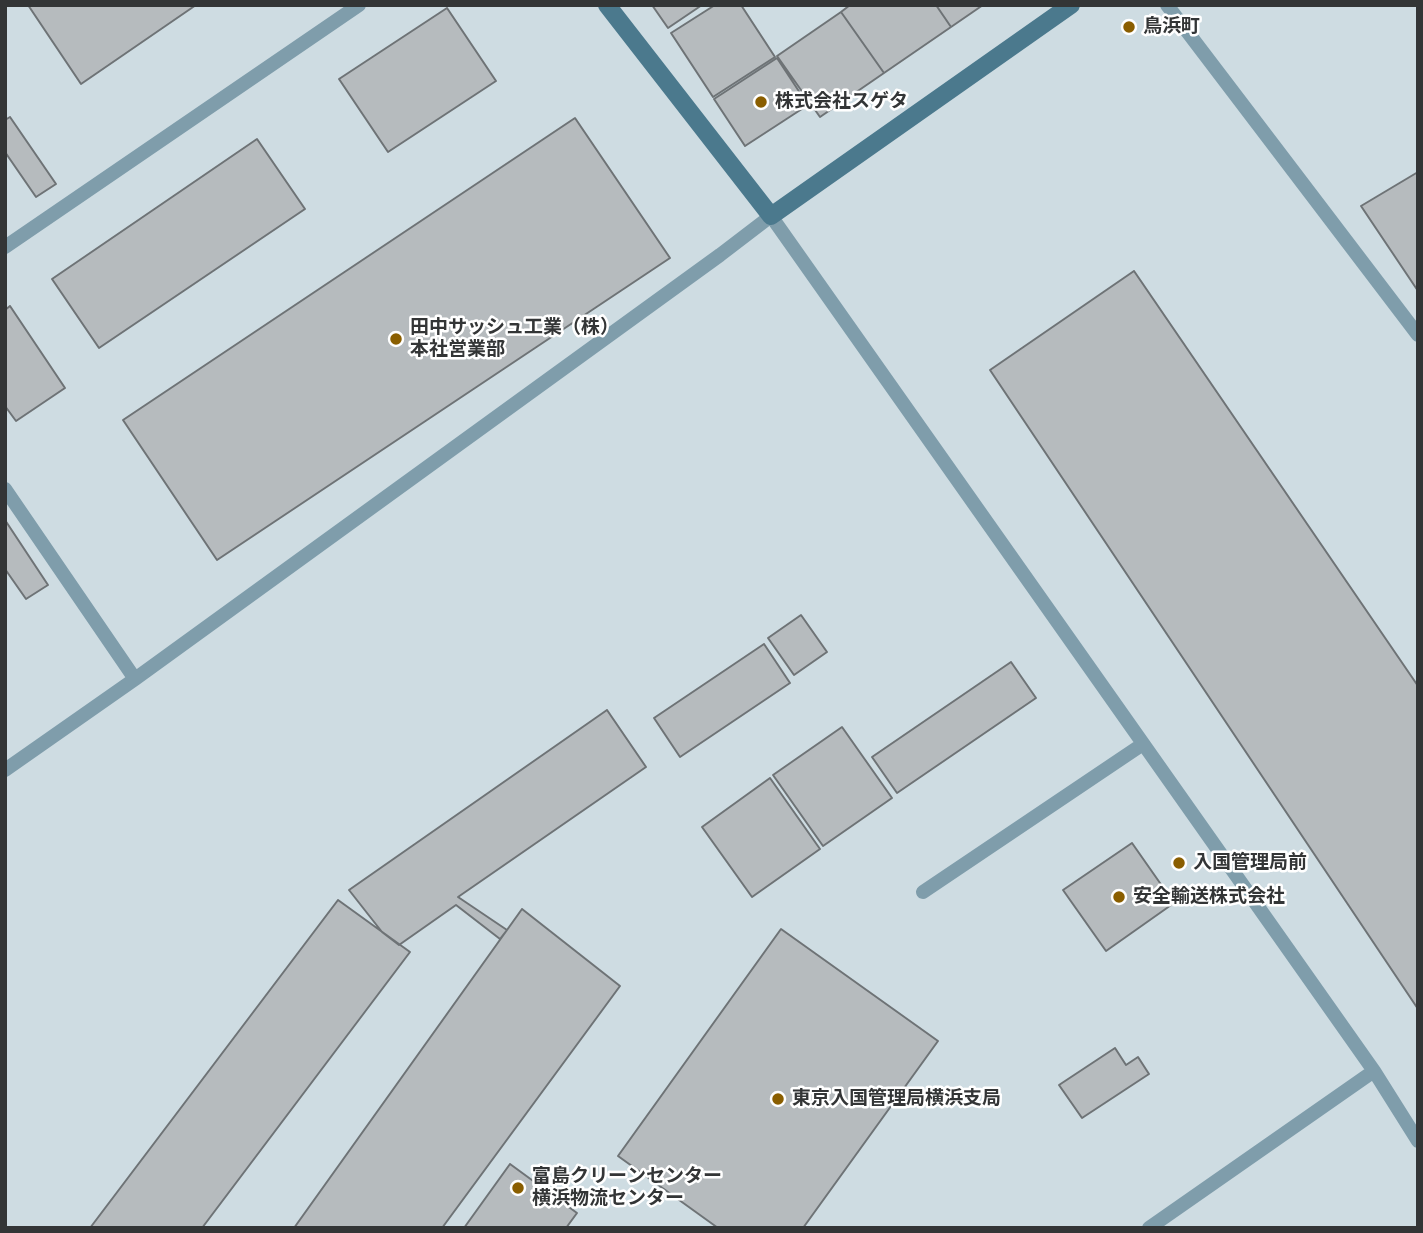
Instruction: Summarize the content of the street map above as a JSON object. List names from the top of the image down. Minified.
{"places":["鳥浜町","株式会社スゲタ","田中サッシュ工業（株） 本社営業部","入国管理局前","安全輸送株式会社","東京入国管理局横浜支局","富島クリーンセンター 横浜物流センター"]}
